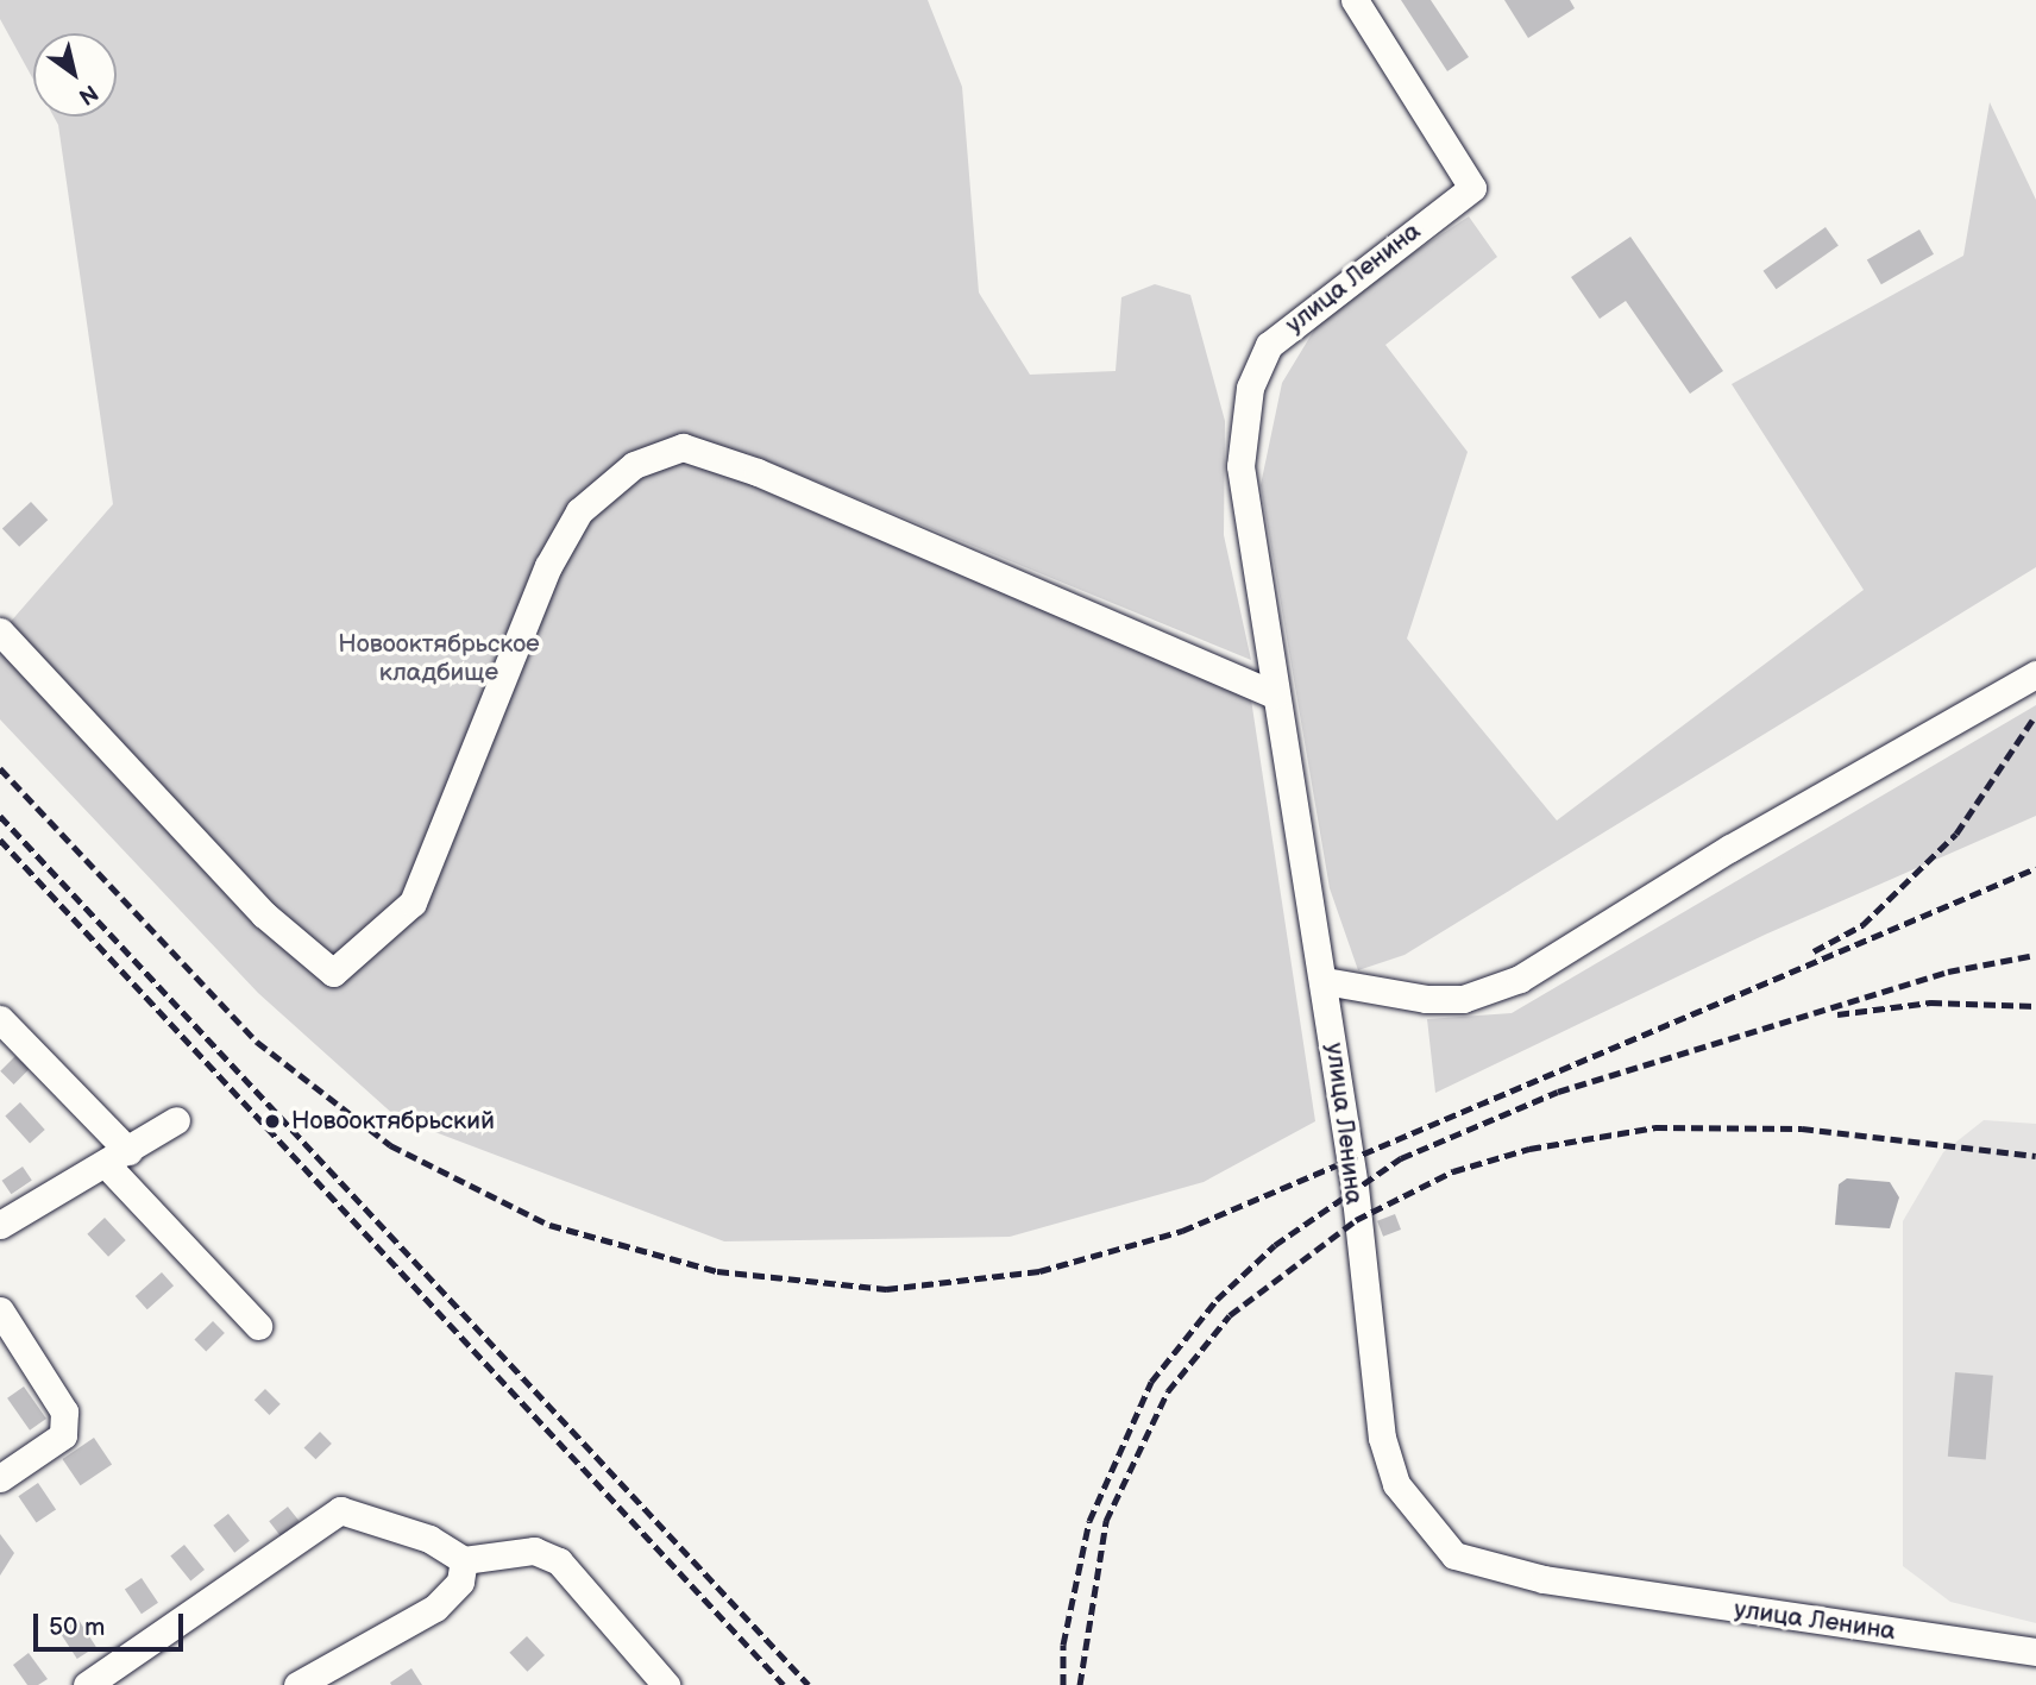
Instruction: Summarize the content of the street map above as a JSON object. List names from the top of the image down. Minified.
{"streets":{"street":["улица Ленина"]},"parks":["Новооктябрьское кладбище"],"places":["Новооктябрьский"],"scale_bar":"50 m","north":"bottom right"}
